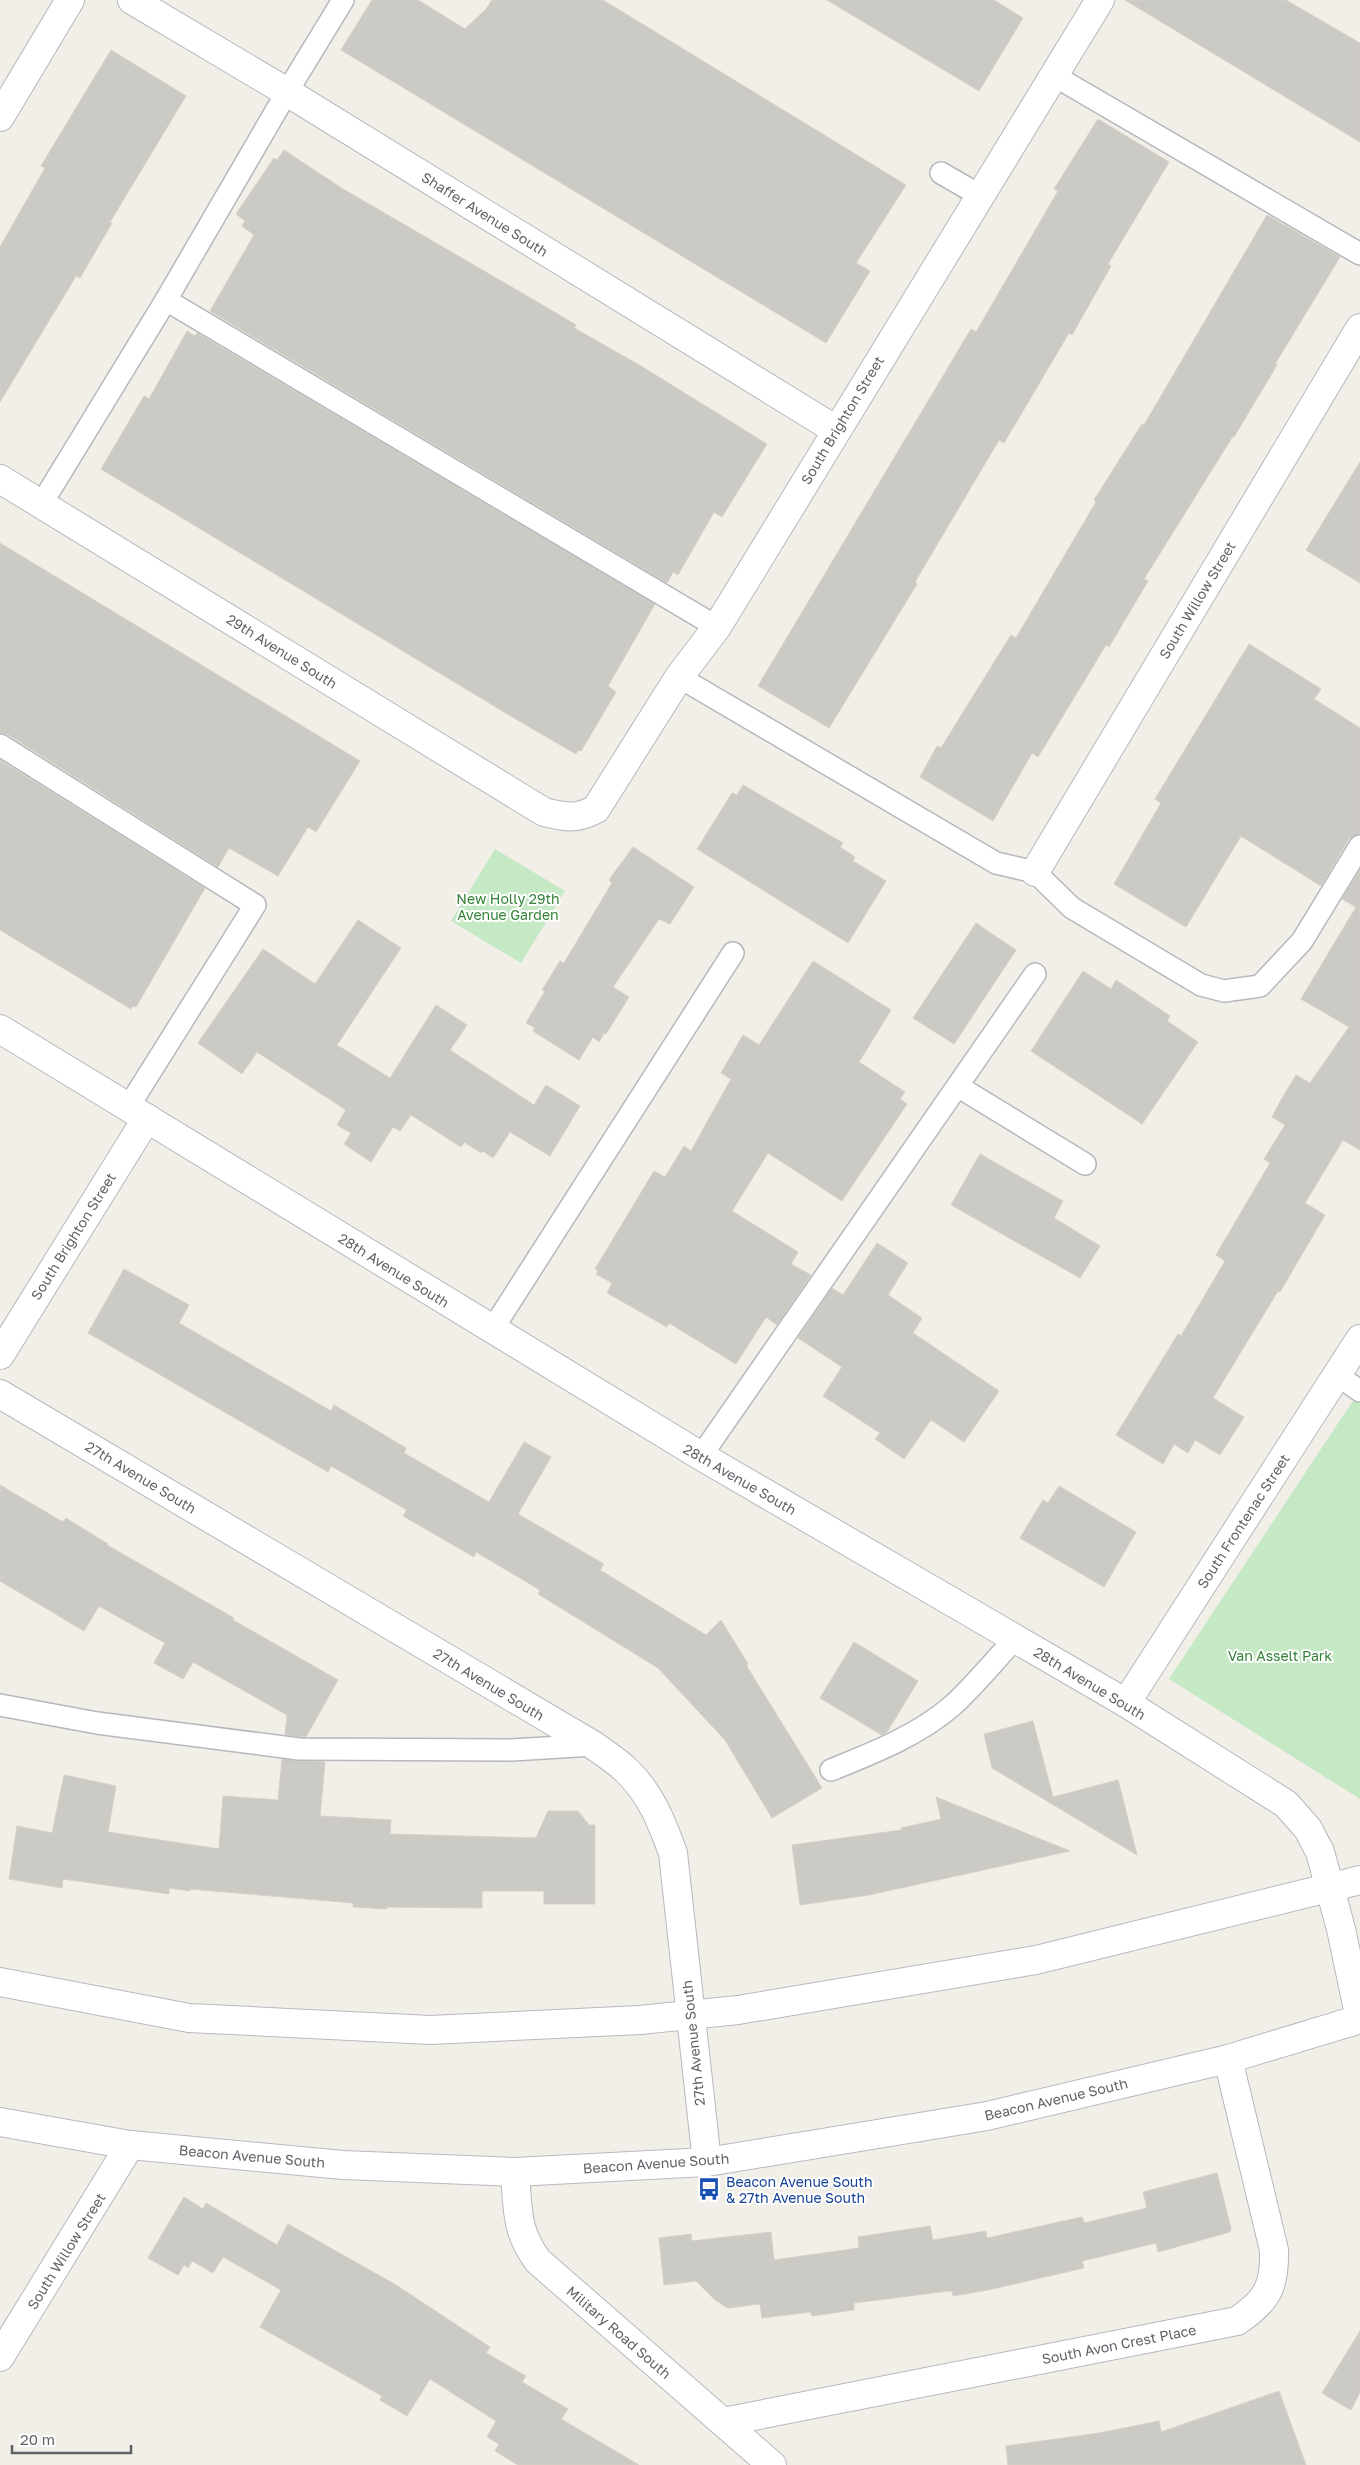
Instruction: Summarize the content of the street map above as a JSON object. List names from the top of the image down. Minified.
{"streets":{"street":["Shaffer Avenue South","South Brighton Street","South Willow Street","29th Avenue South","28th Avenue South","27th Avenue South","South Frontenac Street","Beacon Avenue South","Military Road South","South Avon Crest Place"]},"crossings":[["Shaffer Avenue South","South Brighton Street"],["South Brighton Street","29th Avenue South"],["South Brighton Street","28th Avenue South"],["South Willow Street","Beacon Avenue South"],["28th Avenue South","South Frontenac Street"],["28th Avenue South","Beacon Avenue South"],["27th Avenue South","Beacon Avenue South"],["Beacon Avenue South","Military Road South"],["Beacon Avenue South","South Avon Crest Place"],["Military Road South","South Avon Crest Place"]],"parks":["New Holly 29th Avenue Garden","Van Asselt Park"],"places":{"bus stop":["Beacon Avenue South & 27th Avenue South"]},"scale_bar":"20 m"}
